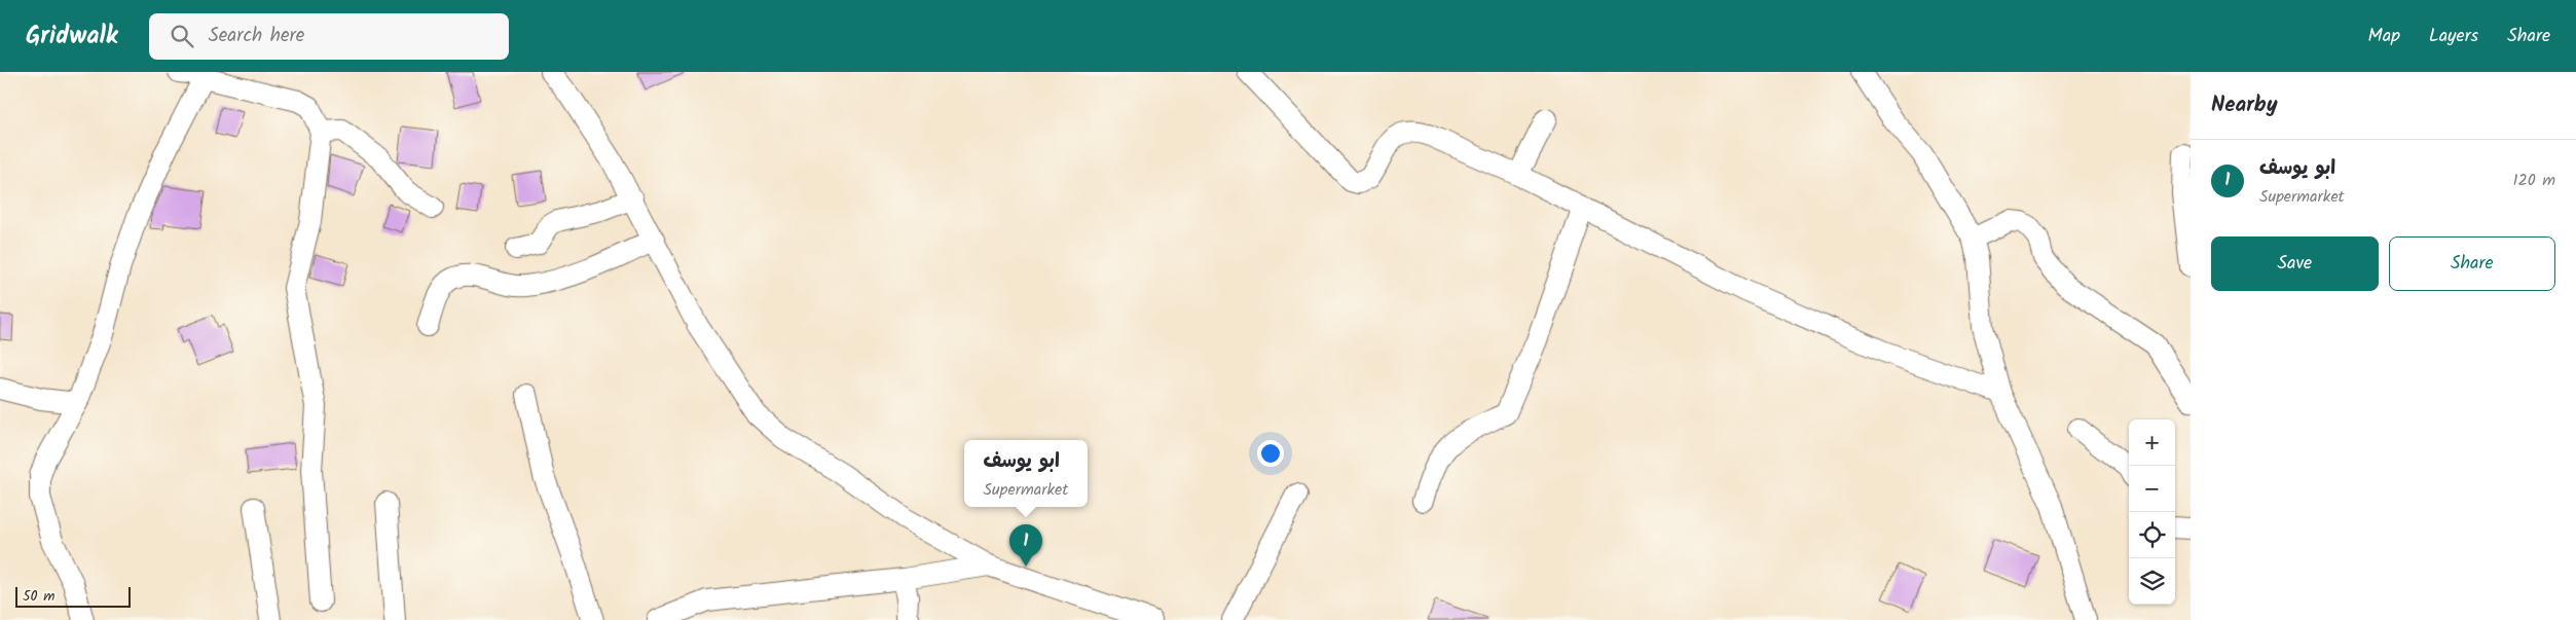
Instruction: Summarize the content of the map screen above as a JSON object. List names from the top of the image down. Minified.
{"scale_bar":"50 m","page":{"header":"Gridwalk","search":"Search here","nav":["Map","Layers","Share"],"heading":"Nearby","list":[{"mark":"1","name":"ابو يوسف","note":"Supermarket","value":"120 m"}],"buttons":["Save","Share"],"map_buttons":["+","−"],"popup":["ابو يوسف","Supermarket"],"pins":"1","scale":"50 m"}}
